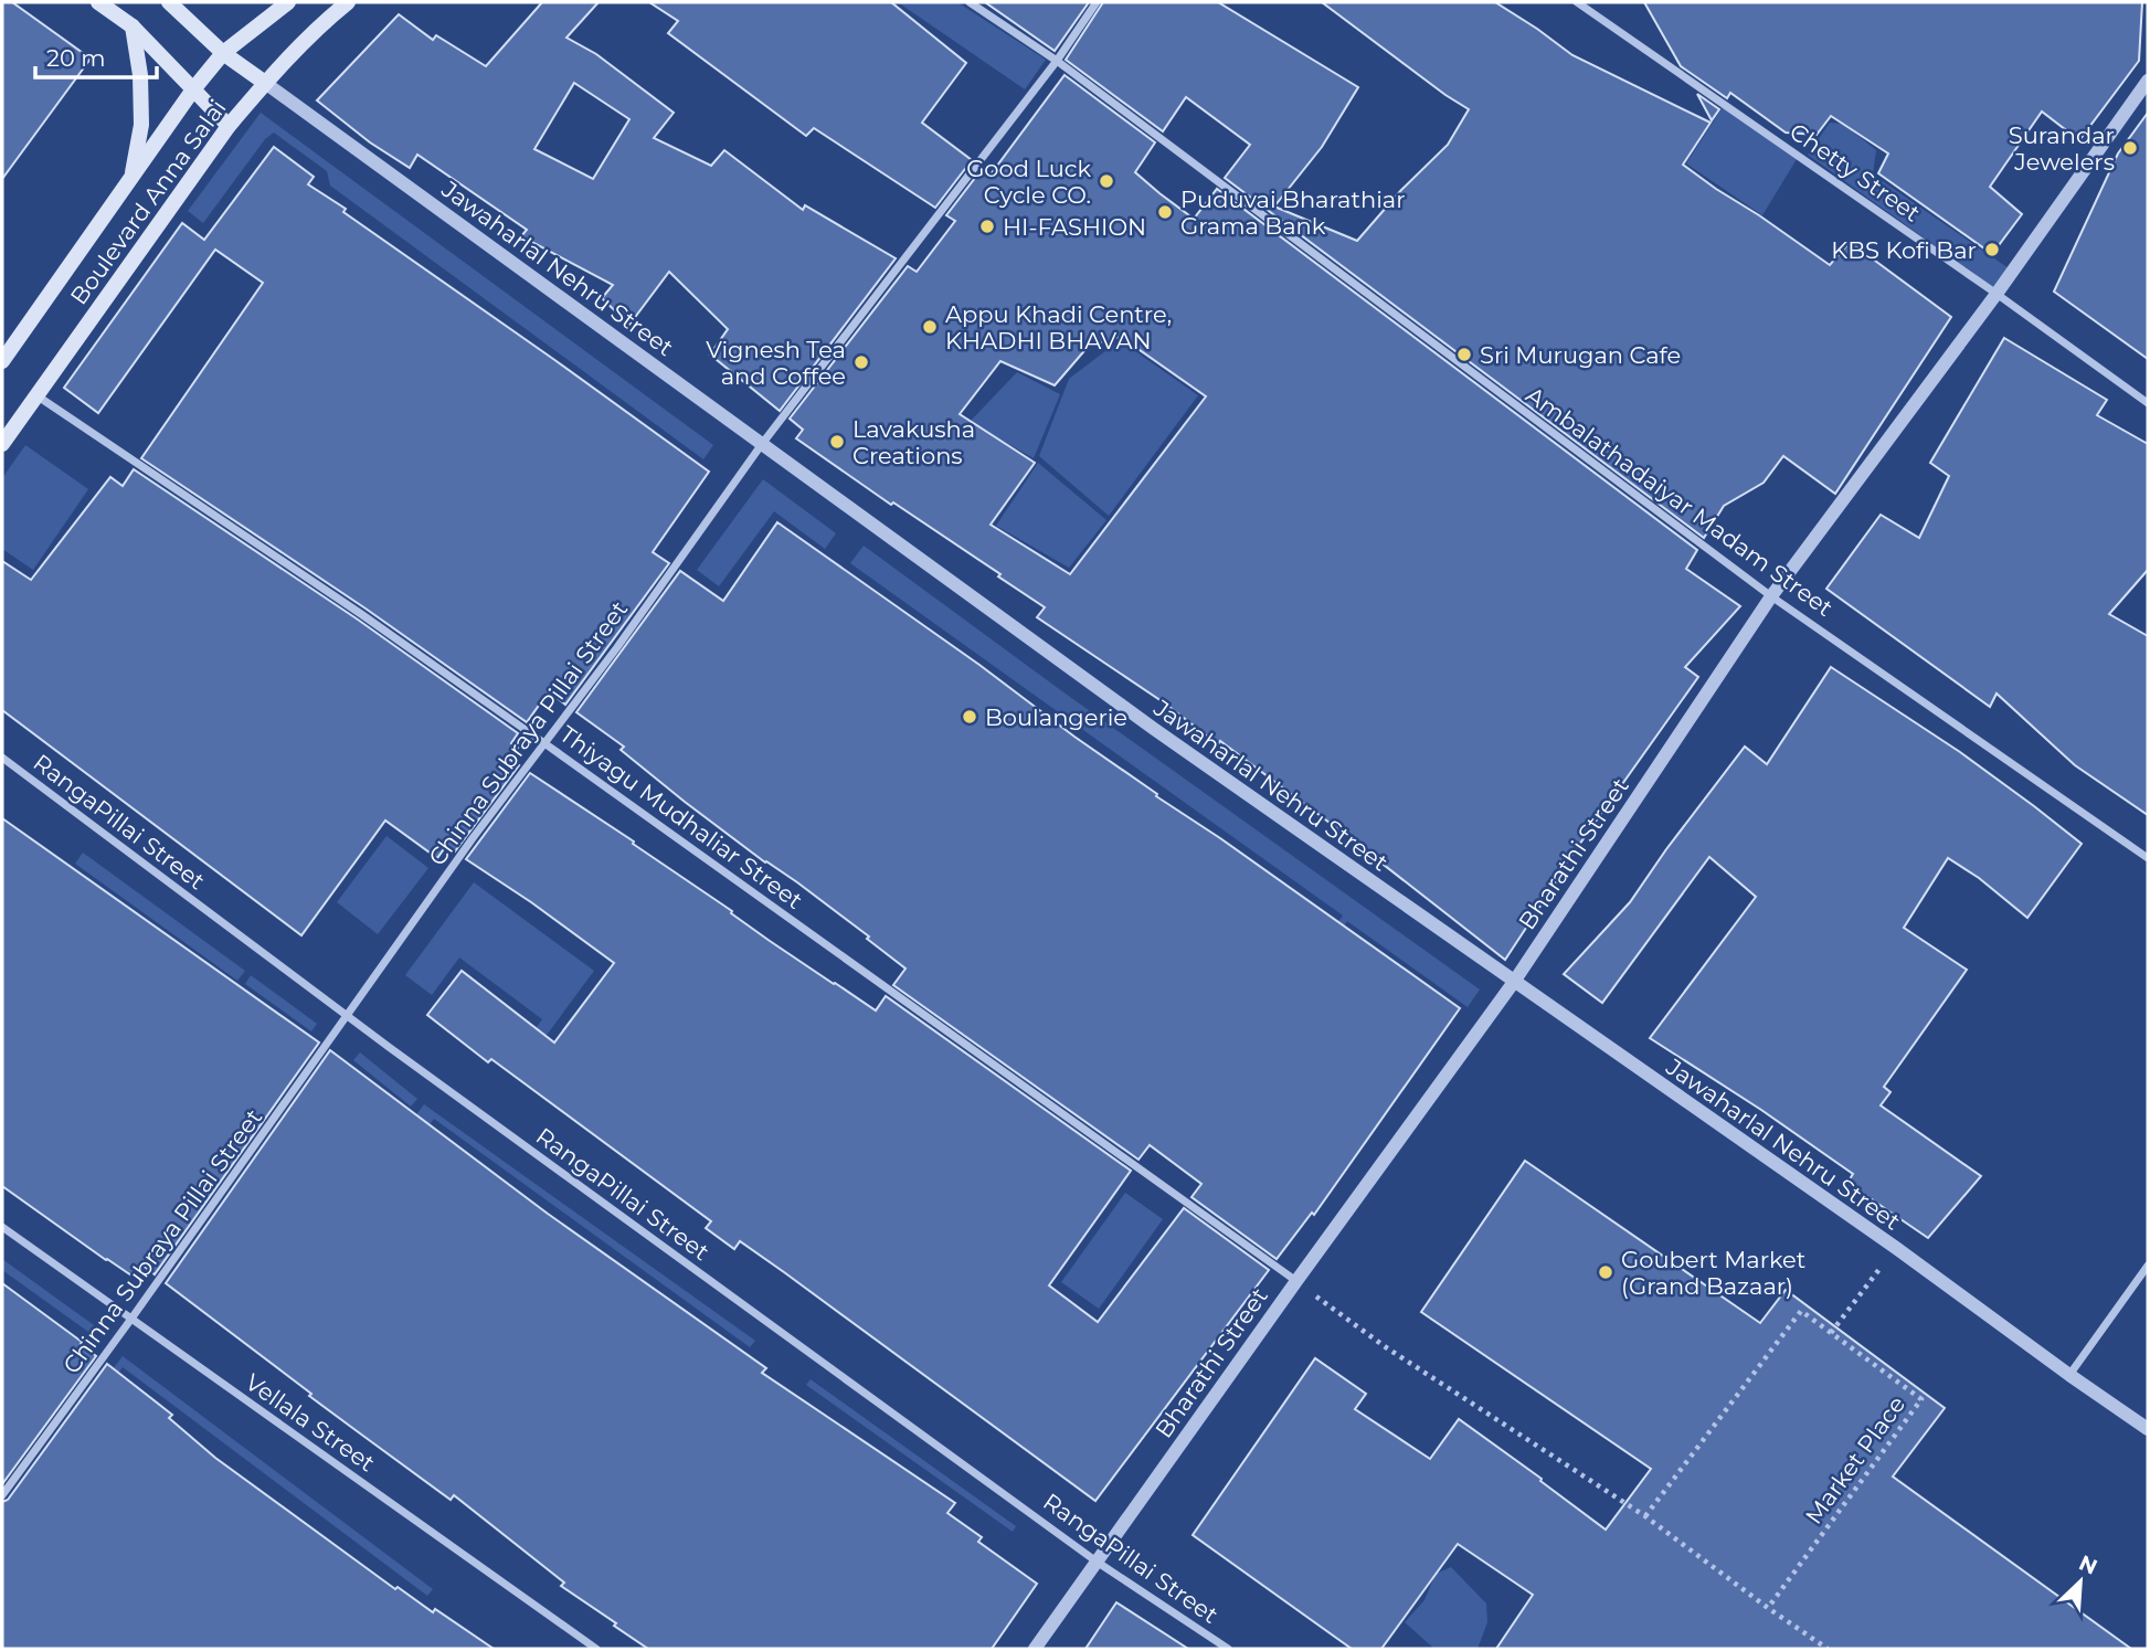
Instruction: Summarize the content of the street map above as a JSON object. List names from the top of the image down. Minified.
{"streets":{"main road":["Boulevard Anna Salai"],"street":["Chetty Street","Jawaharlal Nehru Street","Ambalathadaiyar Madam Street","Chinna Subraya Pillai Street","Thiyagu Mudhaliar Street","RangaPillai Street","Bharathi Street","Vellala Street"],"path":["Market Place"]},"crossings":[["Chetty Street","Bharathi Street"],["Boulevard Anna Salai","Jawaharlal Nehru Street"],["Boulevard Anna Salai","Thiyagu Mudhaliar Street"],["Jawaharlal Nehru Street","Chinna Subraya Pillai Street"],["Jawaharlal Nehru Street","Bharathi Street"],["Ambalathadaiyar Madam Street","Chinna Subraya Pillai Street"],["Ambalathadaiyar Madam Street","Bharathi Street"],["Chinna Subraya Pillai Street","Thiyagu Mudhaliar Street"],["Chinna Subraya Pillai Street","RangaPillai Street"],["Chinna Subraya Pillai Street","Vellala Street"],["Thiyagu Mudhaliar Street","Bharathi Street"],["RangaPillai Street","Bharathi Street"]],"places":["Surandar Jewelers","Good Luck Cycle CO.","Puduvai Bharathiar Grama Bank","HI-FASHION","KBS Kofi Bar","Appu Khadi Centre, KHADHI BHAVAN","Sri Murugan Cafe","Vignesh Tea and Coffee","Lavakusha Creations","Boulangerie","Goubert Market (Grand Bazaar)"],"scale_bar":"20 m","north":"top right"}
